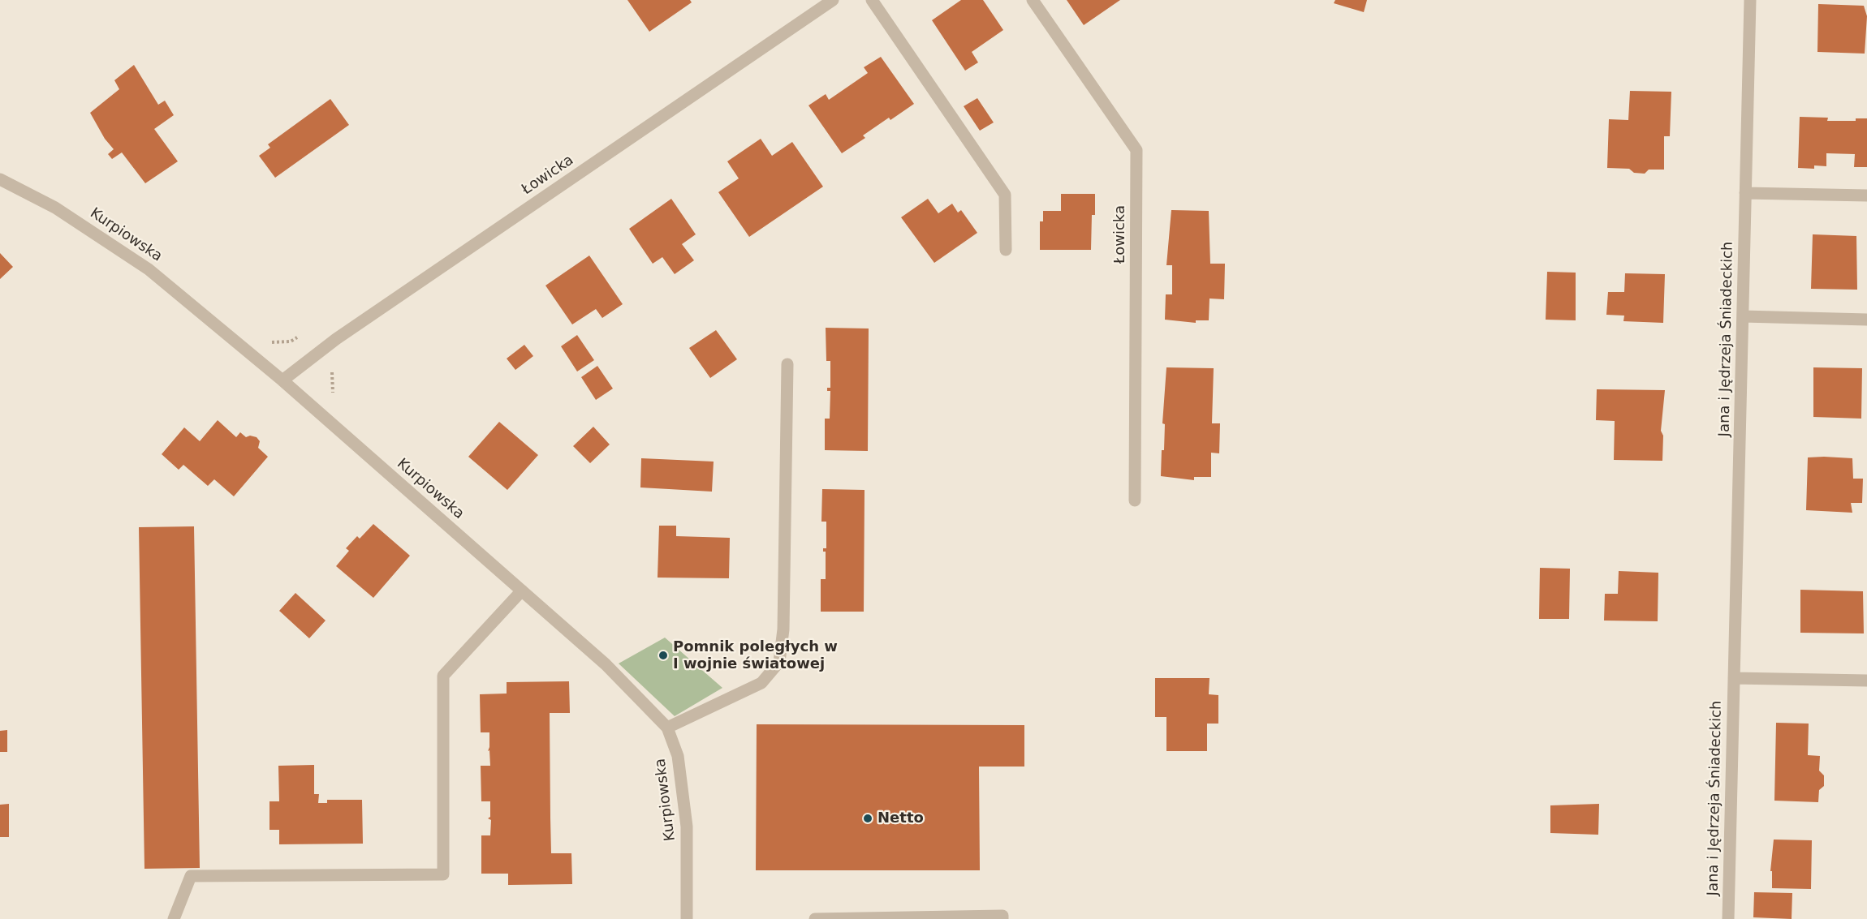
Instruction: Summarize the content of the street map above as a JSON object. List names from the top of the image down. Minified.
{"streets":{"street":["Łowicka","Kurpiowska","Jana i Jędrzeja Śniadeckich"]},"crossings":[["Łowicka","Kurpiowska"]],"places":["Pomnik poległych w I wojnie światowej","Netto"]}
